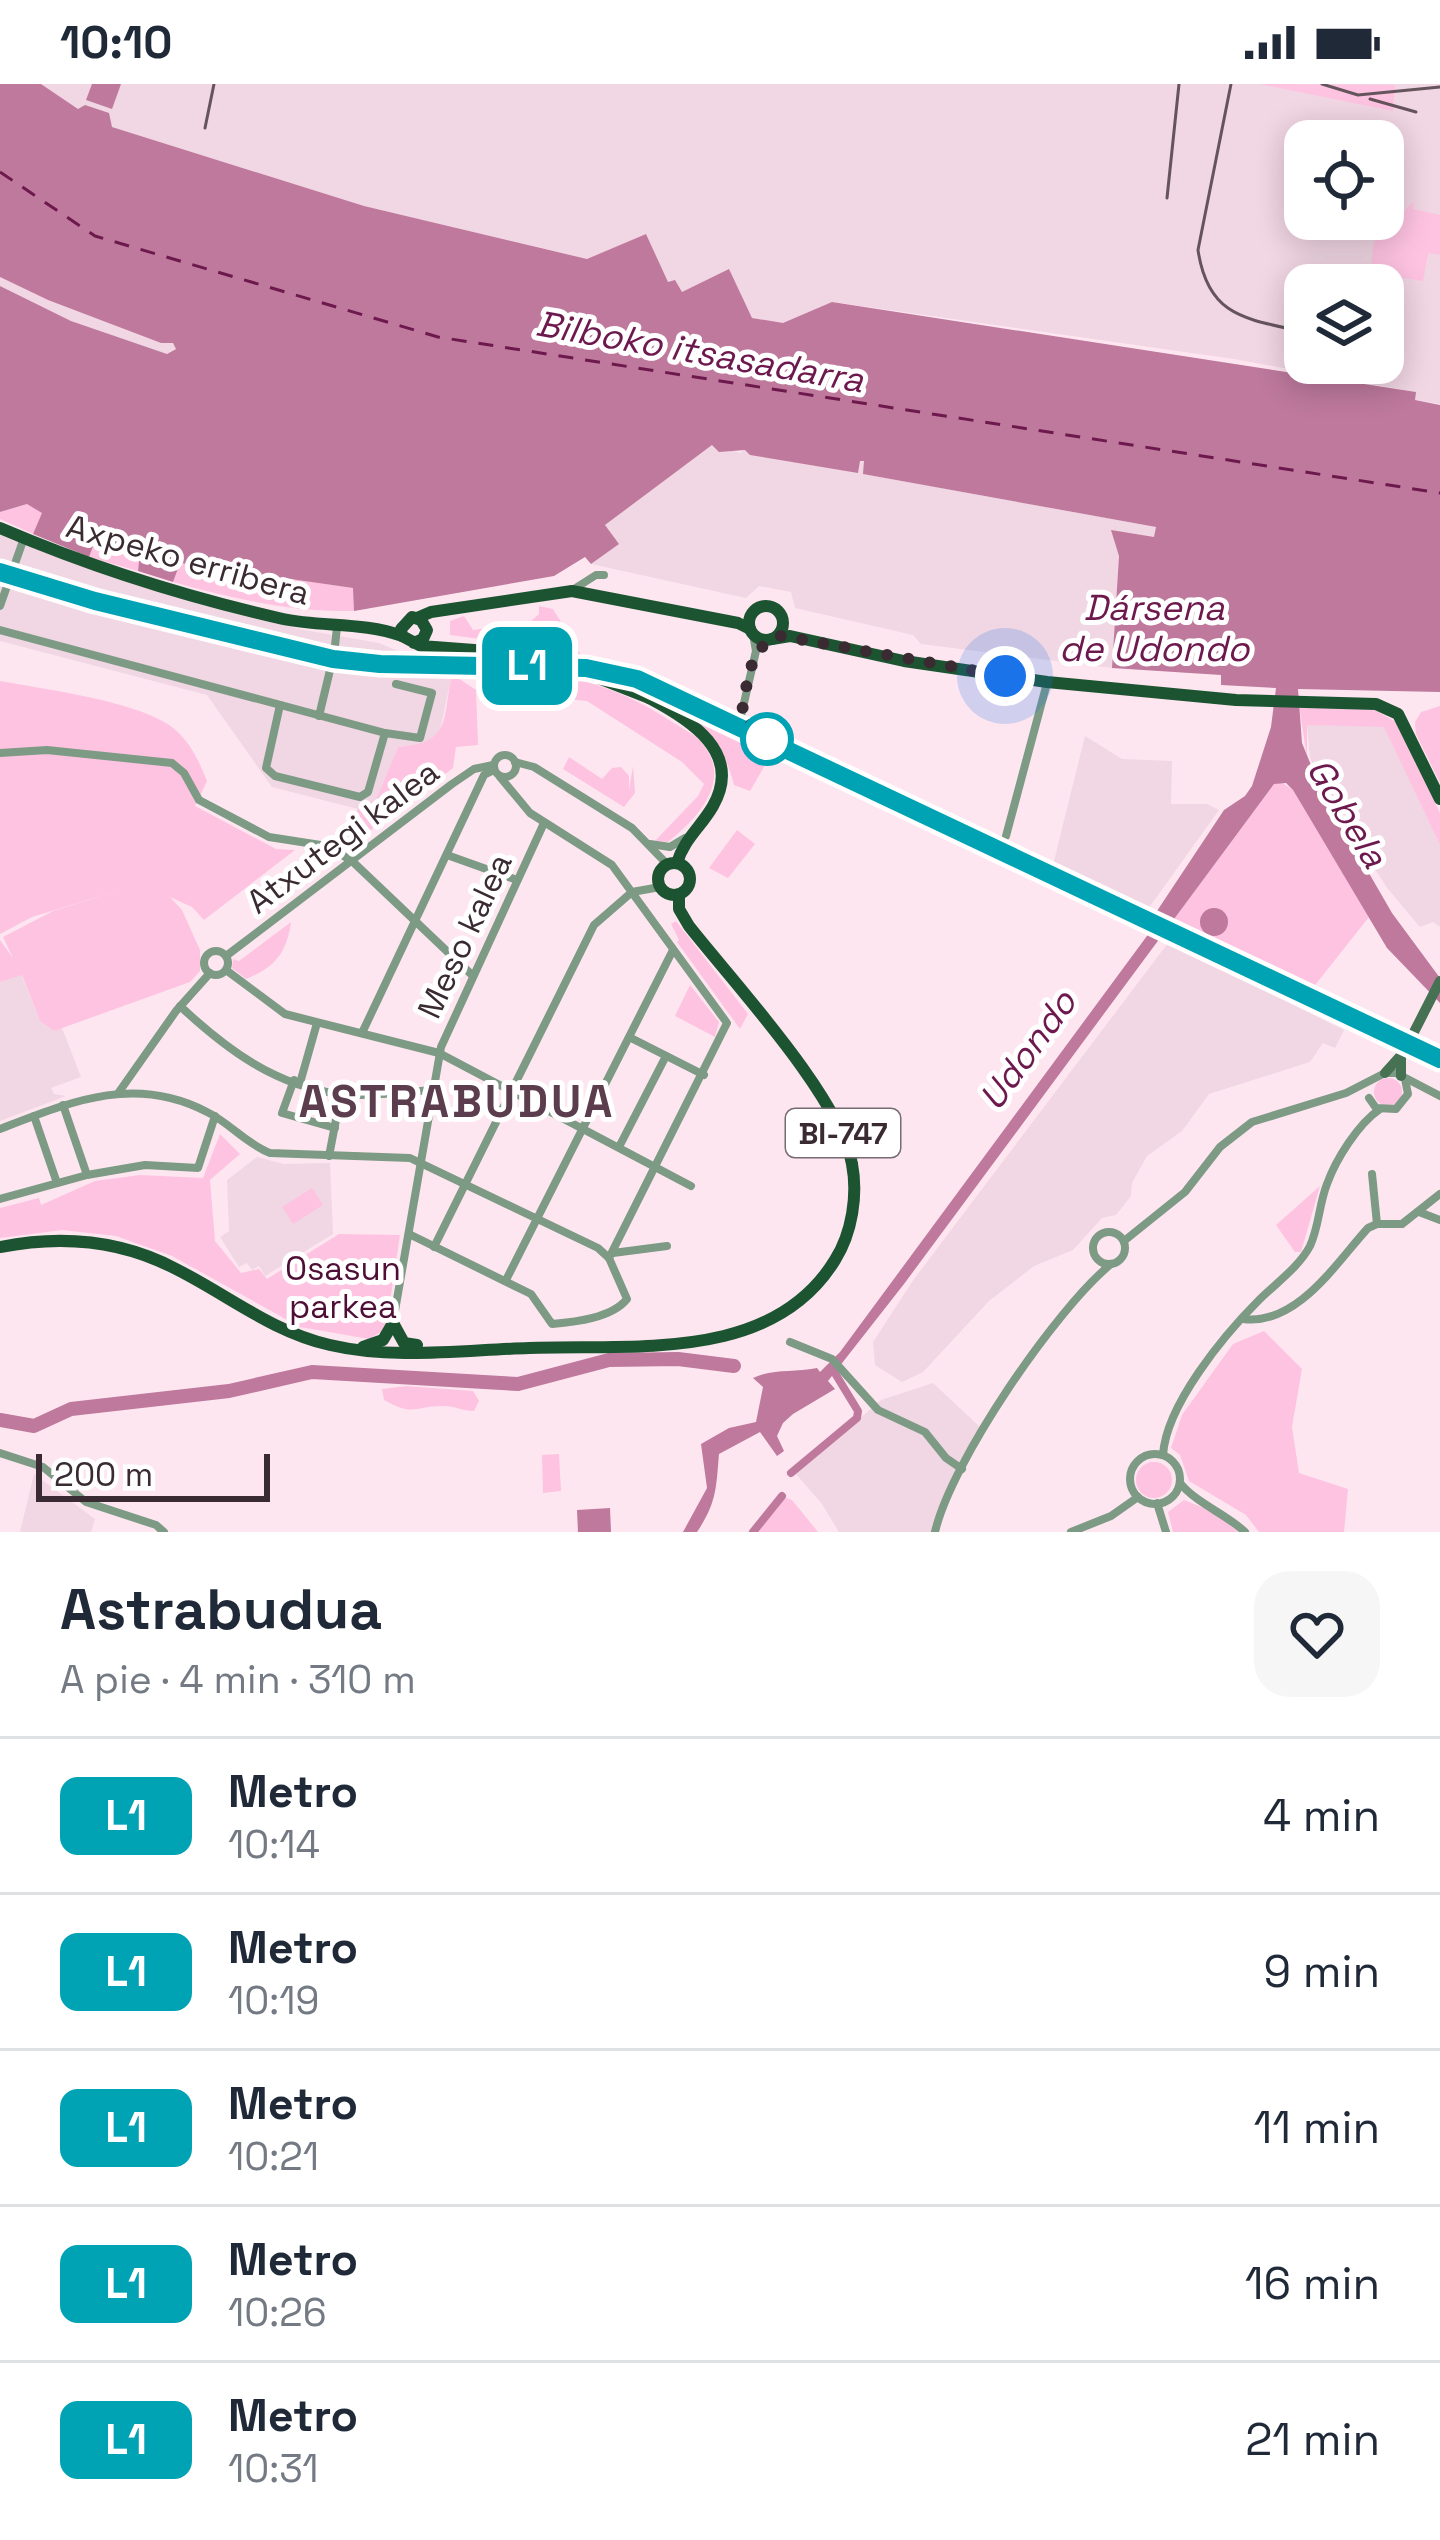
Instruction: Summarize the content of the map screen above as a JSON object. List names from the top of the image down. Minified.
{"streets":{"main road":["Axpeko erribera","BI-747"],"street":["Atxutegi kalea","Meso kalea"]},"crossings":[["Axpeko erribera","BI-747"],["Atxutegi kalea","Meso kalea"]],"districts":["ASTRABUDUA"],"water":["Bilboko itsasadarra","Dársena de Udondo","Gobela","Udondo"],"parks":["Osasun parkea"],"lines":["metro line L1"],"scale_bar":"200 m","page":{"status":"10:10","on_map":"L1","scale":"200 m","heading":["Astrabudua","A pie · 4 min · 310 m"],"list":[{"mark":"L1","name":"Metro","note":"10:14","value":"4 min"},{"mark":"L1","name":"Metro","note":"10:19","value":"9 min"},{"mark":"L1","name":"Metro","note":"10:21","value":"11 min"},{"mark":"L1","name":"Metro","note":"10:26","value":"16 min"},{"mark":"L1","name":"Metro","note":"10:31","value":"21 min"}]}}
